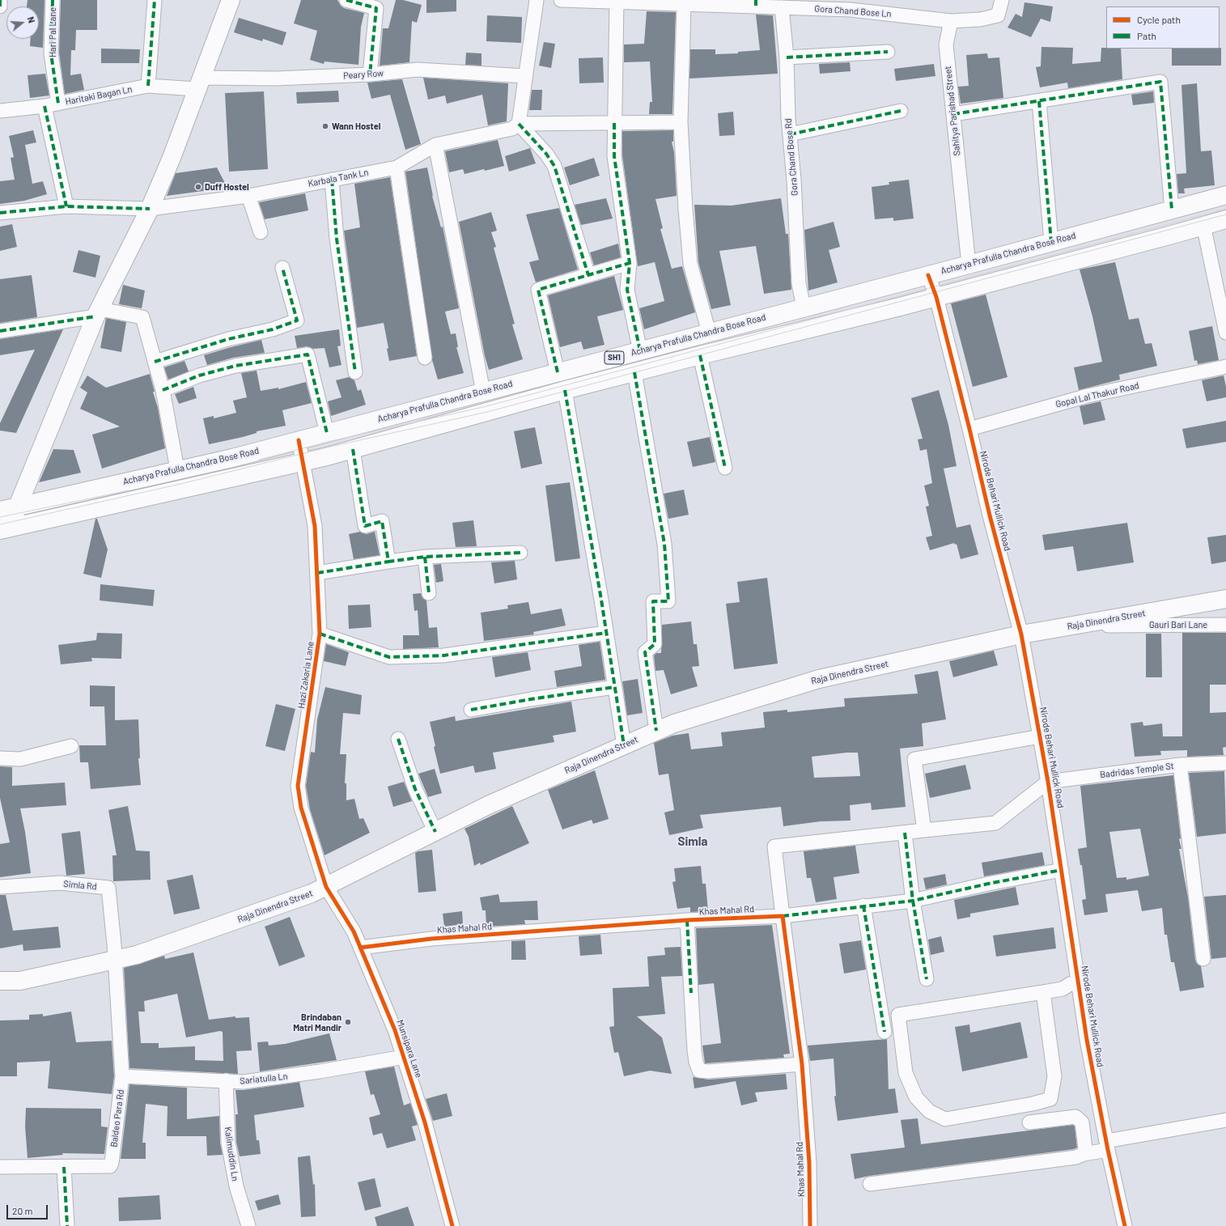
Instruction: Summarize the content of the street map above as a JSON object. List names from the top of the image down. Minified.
{"streets":{"main road":["Acharya Prafulla Chandra Bose Road","SH1","Raja Dinendra Street"],"street":["Gora Chand Bose Ln","Hari Pal Lane","Peary Row","Haritaki Bagan Ln","Sahitya Parishad Street","Gora Chand Bose Rd","Karbala Tank Ln","Gopal Lal Thakur Road","Nirode Behari Mullick Road","Gauri Bari Lane","Hazi Zakaria Lane","Badridas Temple St","Simla Rd","Khas Mahal Rd","Munsipara Lane","Sariatulla Ln","Baldeo Para Rd","Kalimuddin Ln"]},"crossings":[["Gora Chand Bose Ln","Sahitya Parishad Street"],["Gora Chand Bose Ln","Gora Chand Bose Rd"],["Hari Pal Lane","Haritaki Bagan Ln"],["Peary Row","Haritaki Bagan Ln"],["Sahitya Parishad Street","Acharya Prafulla Chandra Bose Road"],["Gora Chand Bose Rd","Acharya Prafulla Chandra Bose Road"],["Acharya Prafulla Chandra Bose Road","Nirode Behari Mullick Road"],["Acharya Prafulla Chandra Bose Road","Hazi Zakaria Lane"],["SH1","Nirode Behari Mullick Road"],["SH1","Hazi Zakaria Lane"],["Gopal Lal Thakur Road","Nirode Behari Mullick Road"],["Nirode Behari Mullick Road","Raja Dinendra Street"],["Nirode Behari Mullick Road","Badridas Temple St"],["Raja Dinendra Street","Gauri Bari Lane"],["Raja Dinendra Street","Hazi Zakaria Lane"],["Raja Dinendra Street","Simla Rd"],["Raja Dinendra Street","Munsipara Lane"],["Raja Dinendra Street","Baldeo Para Rd"],["Hazi Zakaria Lane","Munsipara Lane"],["Simla Rd","Baldeo Para Rd"],["Khas Mahal Rd","Munsipara Lane"],["Munsipara Lane","Sariatulla Ln"],["Sariatulla Ln","Baldeo Para Rd"],["Sariatulla Ln","Kalimuddin Ln"]],"districts":["Simla"],"places":["Wann Hostel","Duff Hostel","Brindaban Matri Mandir"],"legend":["Cycle path","Path"],"scale_bar":"20 m","north":"right"}
